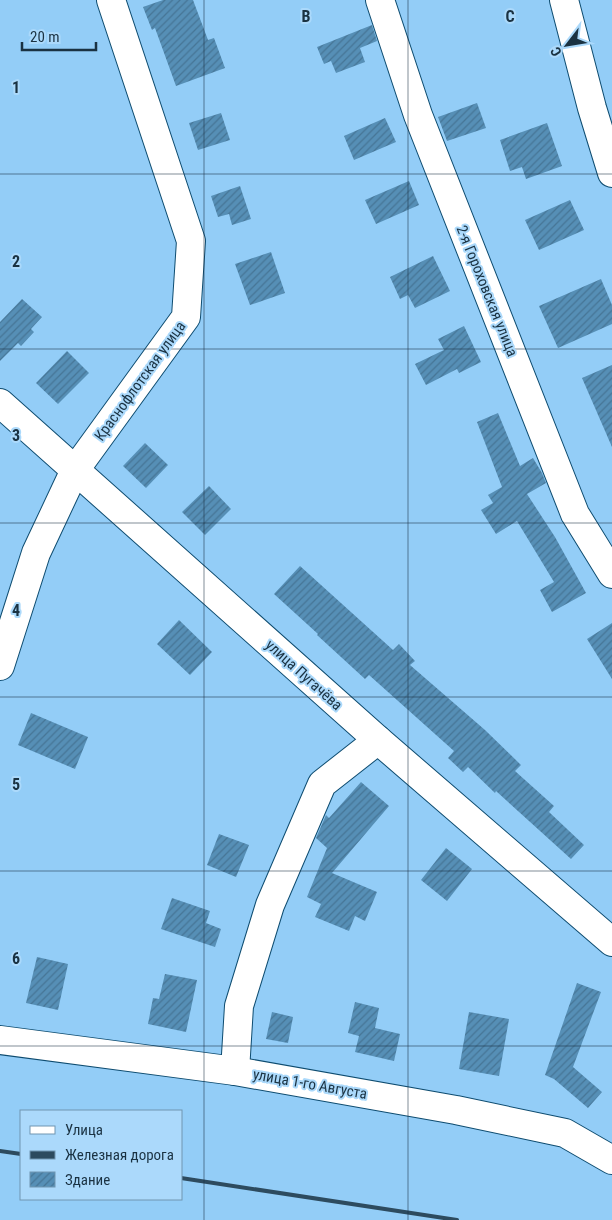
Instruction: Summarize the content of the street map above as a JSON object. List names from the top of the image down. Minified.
{"streets":{"street":["2-я Гороховская улица","Краснофлотская улица","улица Пугачёва","улица 1-го Августа"]},"crossings":[["Краснофлотская улица","улица Пугачёва"]],"legend":["Улица","Железная дорога","Здание"],"scale_bar":"20 m","north":"bottom left","grid":{"columns":["B","C"],"rows":["1","2","3","4","5","6"]}}
